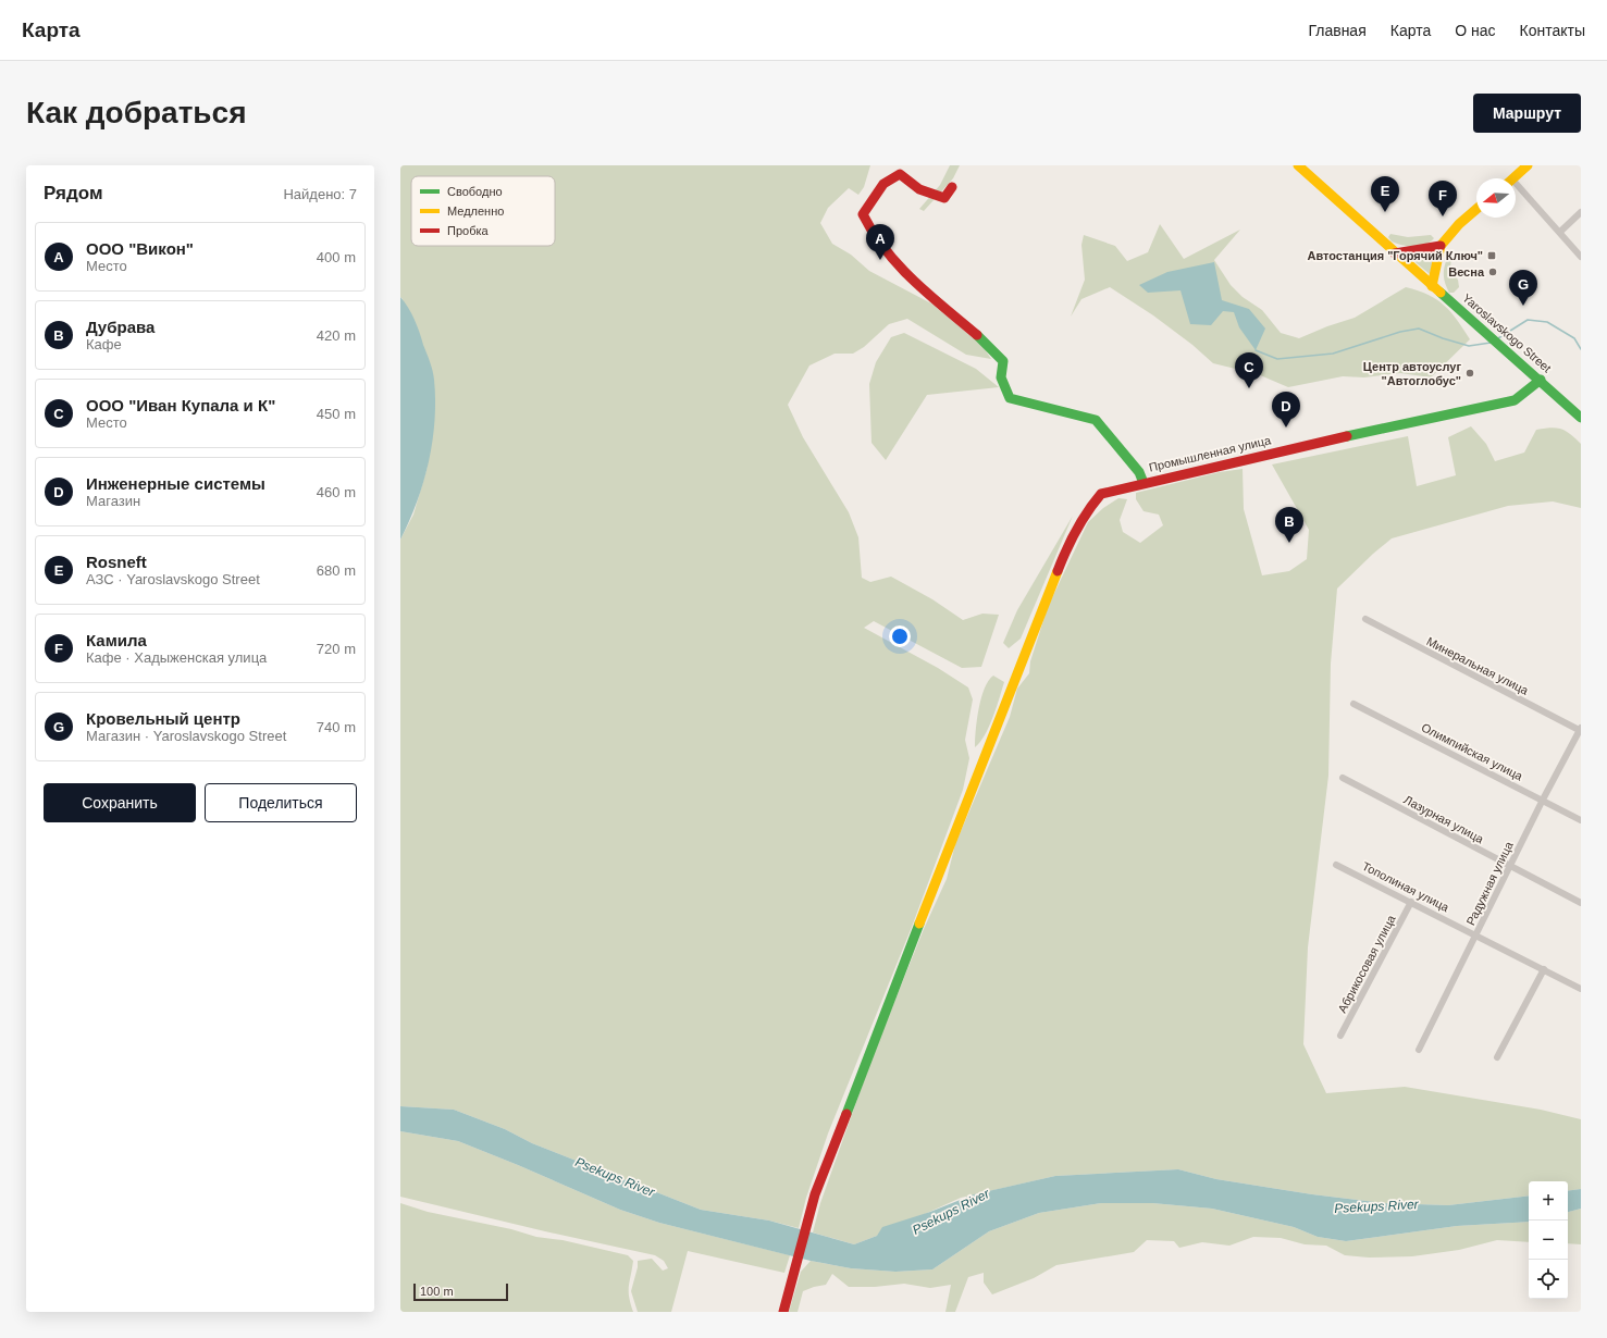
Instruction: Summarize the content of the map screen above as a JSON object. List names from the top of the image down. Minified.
{"streets":{"main road":["Yaroslavskogo Street","Промышленная улица"],"street":["Минеральная улица","Олимпийская улица","Лазурная улица","Радужная улица","Тополиная улица","Абрикосовая улица"]},"crossings":[["Yaroslavskogo Street","Промышленная улица"],["Минеральная улица","Радужная улица"],["Олимпийская улица","Радужная улица"],["Лазурная улица","Радужная улица"],["Радужная улица","Тополиная улица"],["Тополиная улица","Абрикосовая улица"]],"water":["Psekups River"],"places":{"transit":["Автостанция \"Горячий Ключ\""],"other":["Весна","Центр автоуслуг \"Автоглобус\""]},"legend":["Свободно","Медленно","Пробка"],"scale_bar":"100 m","north":"left","page":{"header":"Карта","nav":["Главная","Карта","О нас","Контакты"],"buttons":["Маршрут",["Сохранить","Поделиться"]],"title":"Как добраться","heading":["Рядом","Найдено: 7"],"pins":["E","F","A","G","C","D","B"],"list":[{"mark":"A","name":"ООО \"Викон\"","note":"Место","value":"400 m"},{"mark":"B","name":"Дубрава","note":"Кафе","value":"420 m"},{"mark":"C","name":"ООО \"Иван Купала и К\"","note":"Место","value":"450 m"},{"mark":"D","name":"Инженерные системы","note":"Магазин","value":"460 m"},{"mark":"E","name":"Rosneft","note":"АЗС · Yaroslavskogo Street","value":"680 m"},{"mark":"F","name":"Камила","note":"Кафе · Хадыженская улица","value":"720 m"},{"mark":"G","name":"Кровельный центр","note":"Магазин · Yaroslavskogo Street","value":"740 m"}],"map_buttons":["+","−"],"scale":"100 m"}}
